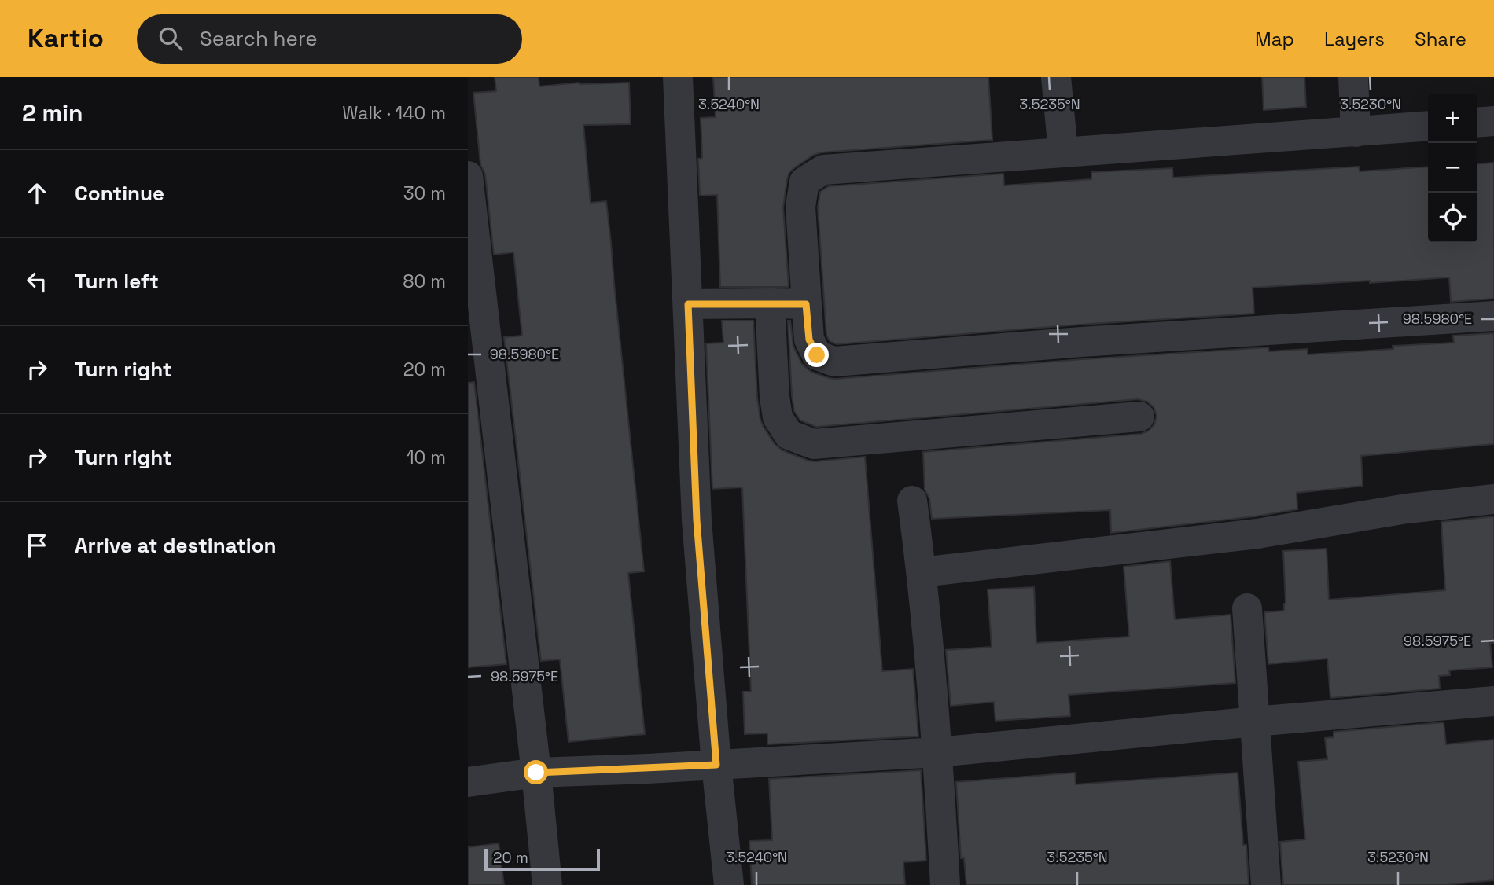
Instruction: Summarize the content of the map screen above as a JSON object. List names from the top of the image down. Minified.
{"scale_bar":"20 m","page":{"header":"Kartio","search":"Search here","nav":["Map","Layers","Share"],"heading":["2 min","Walk · 140 m"],"map_buttons":["+","−"],"list":[["Continue","30 m"],["Turn left","80 m"],["Turn right","20 m"],["Turn right","10 m"],"Arrive at destination"],"scale":"20 m"},"coordinates":["3.5240°N","3.5235°N","3.5230°N","98.5980°E","98.5975°E"]}
